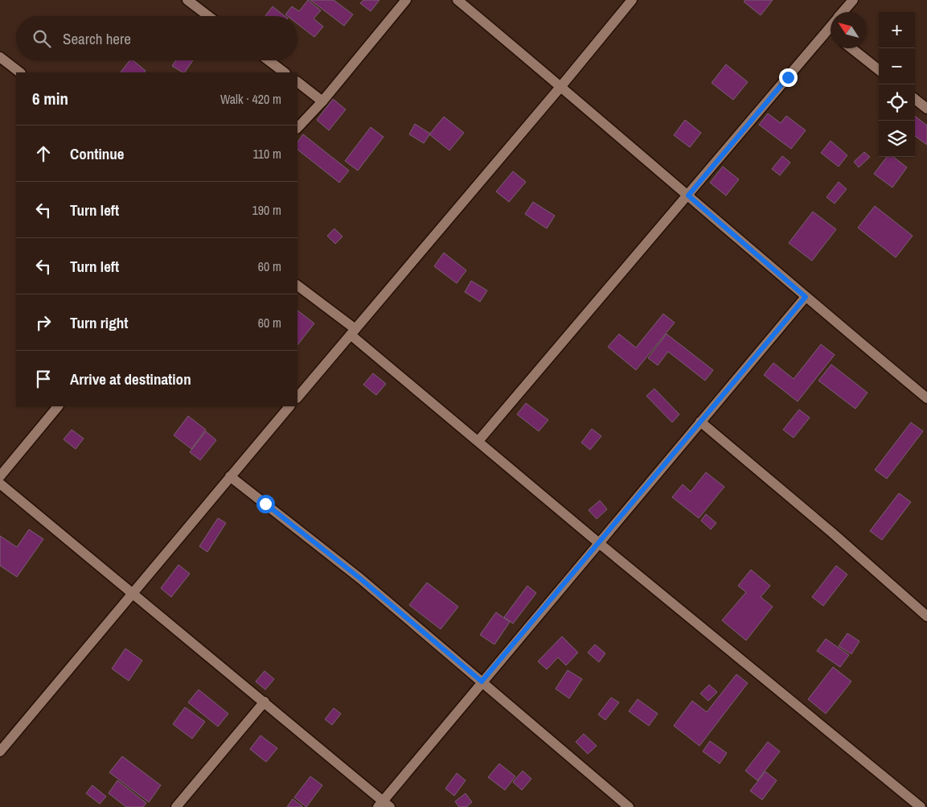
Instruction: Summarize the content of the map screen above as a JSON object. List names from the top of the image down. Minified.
{"north":"top left","page":{"map_buttons":["+","−"],"search":"Search here","heading":["6 min","Walk · 420 m"],"list":[["Continue","110 m"],["Turn left","190 m"],["Turn left","60 m"],["Turn right","60 m"],"Arrive at destination"]}}
